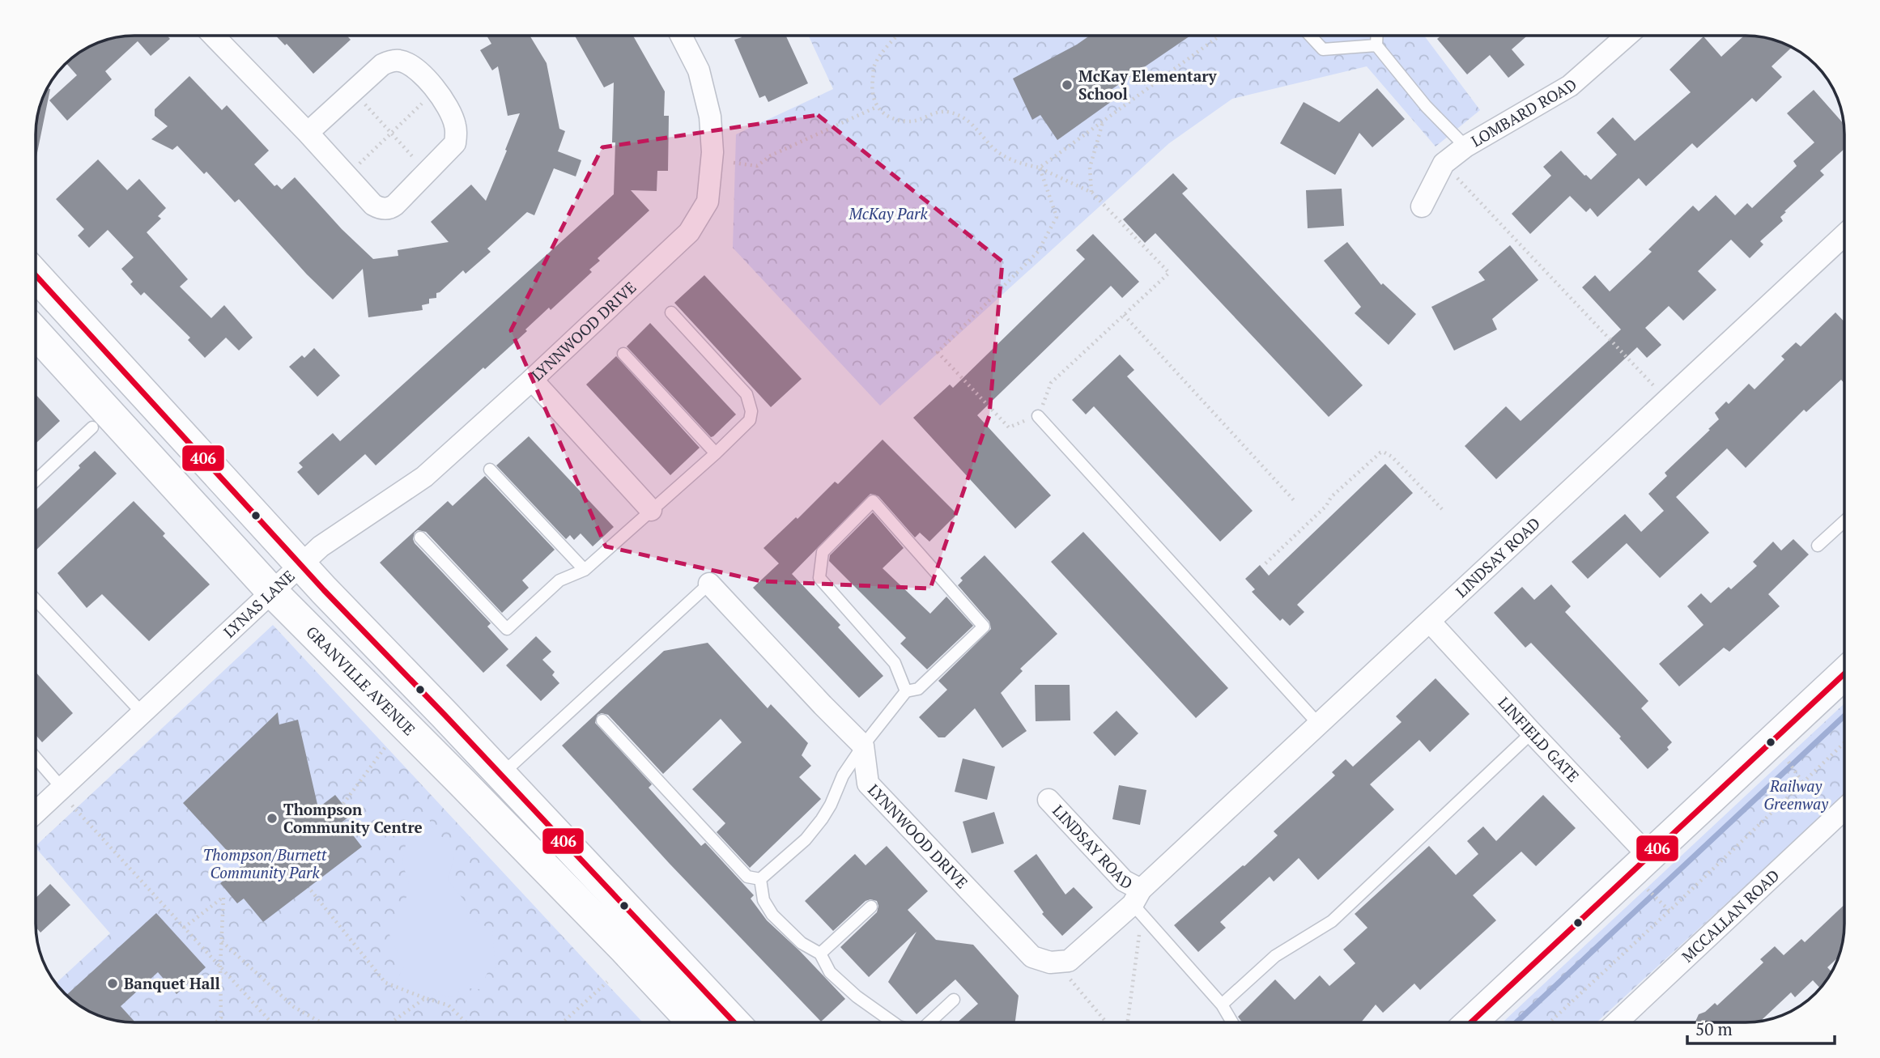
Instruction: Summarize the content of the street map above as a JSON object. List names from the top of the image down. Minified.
{"streets":{"main road":["GRANVILLE AVENUE"],"street":["LOMBARD ROAD","LYNNWOOD DRIVE","LINDSAY ROAD","LYNAS LANE","LINFIELD GATE","MCCALLAN ROAD"]},"crossings":[["LYNNWOOD DRIVE","LINDSAY ROAD"],["LYNNWOOD DRIVE","LYNAS LANE"],["LINDSAY ROAD","LINFIELD GATE"],["LYNAS LANE","GRANVILLE AVENUE"]],"parks":["McKay Park","Railway Greenway","Thompson/Burnett Community Park"],"places":["McKay Elementary School","Thompson Community Centre","Banquet Hall"],"lines":["transit line 406"],"scale_bar":"50 m"}
